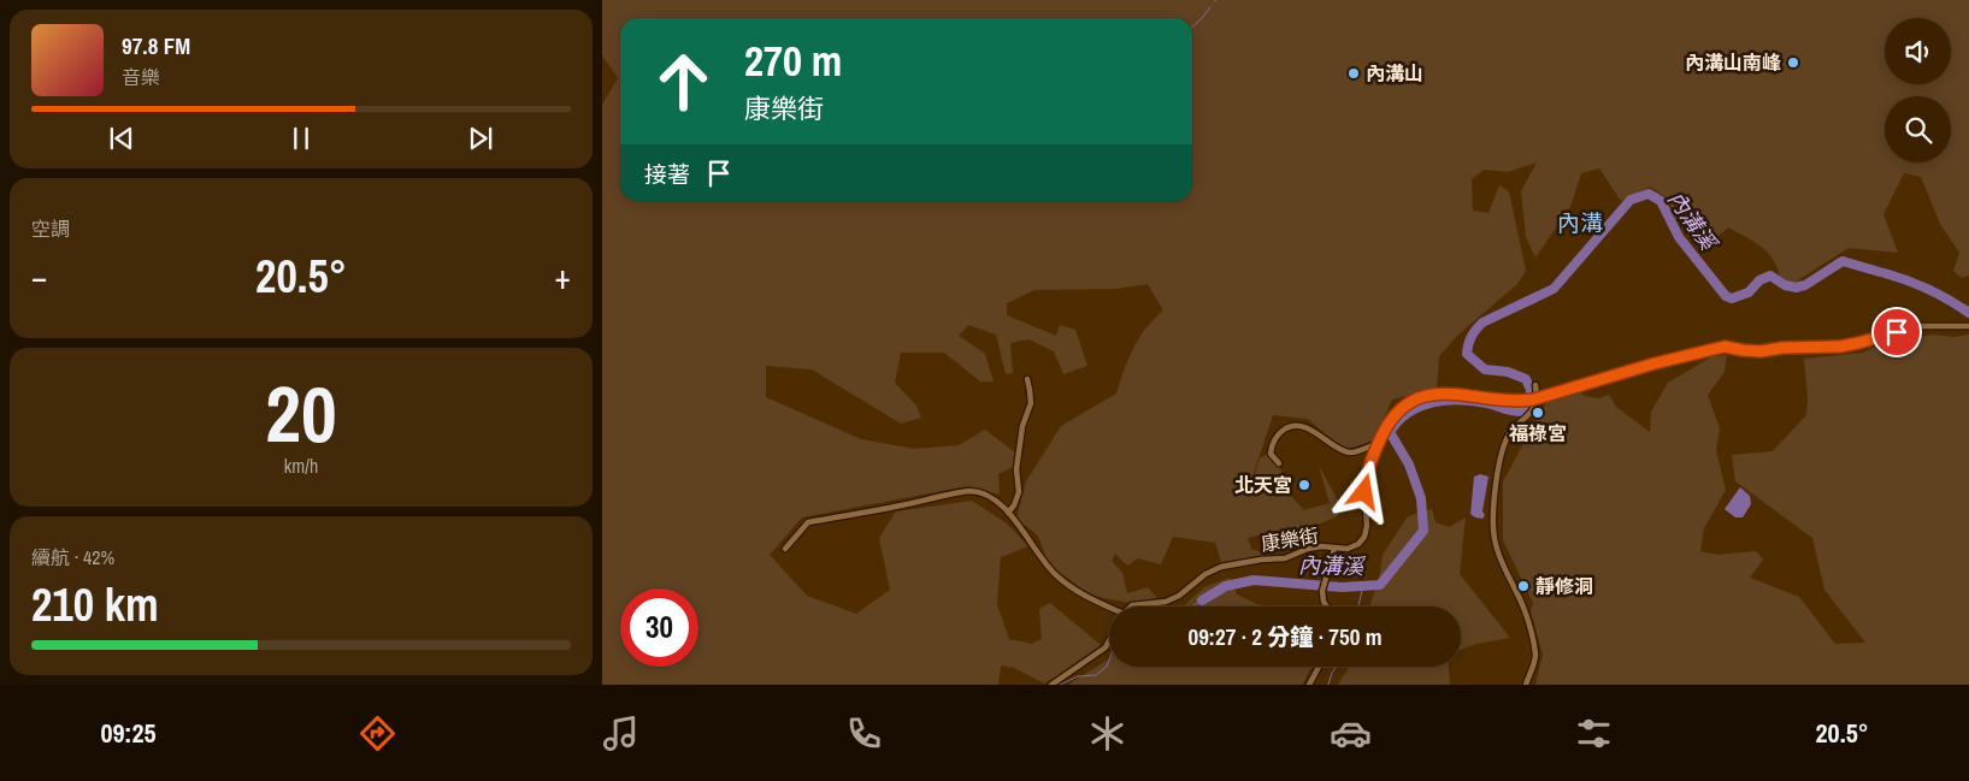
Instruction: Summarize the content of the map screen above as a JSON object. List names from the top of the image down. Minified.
{"streets":{"street":["康樂街"]},"districts":["內溝"],"water":["內溝溪"],"places":["內溝山南峰","內溝山","福祿宮","北天宮","靜修洞"],"page":{"turn":["270 m","康樂街"],"song":["97.8 FM","音樂"],"then":"接著","tile":["空調",["20","km/h"],["續航 · 42%","210 km"]],"heat":["−","20.5°","+"],"limit":"30","trip":"09:27 · 2 分鐘 · 750 m","tabs":["09:25","20.5°"]}}
